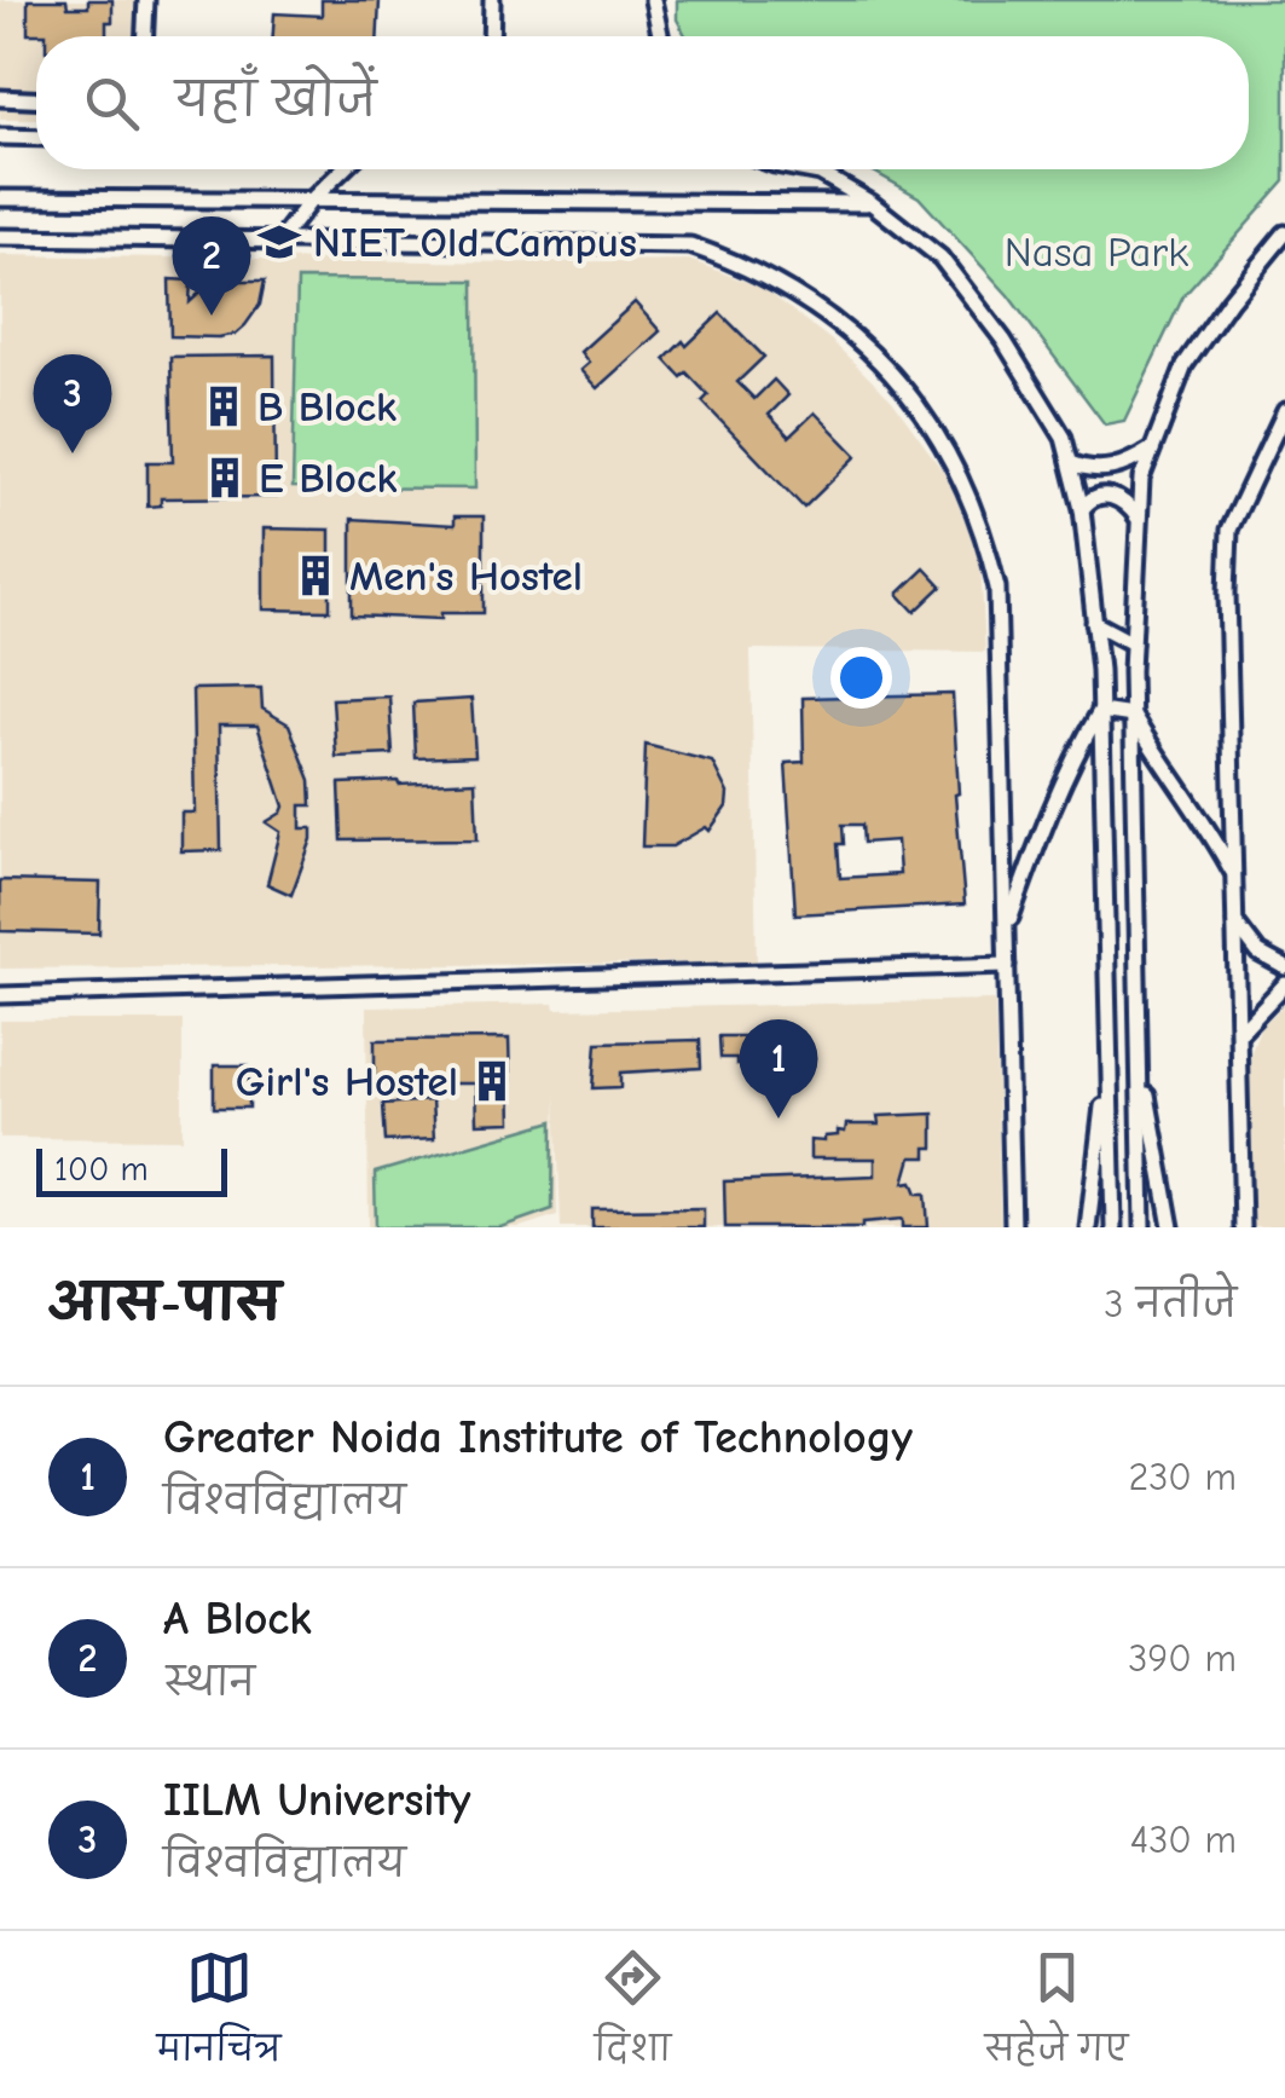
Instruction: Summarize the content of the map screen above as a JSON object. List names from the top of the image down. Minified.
{"parks":["Nasa Park"],"places":{"school or university":["NIET Old Campus"],"building":["B Block","E Block","Men's Hostel","Girl's Hostel"]},"scale_bar":"100 m","page":{"search":"यहाँ खोजें","pins":["2","3","1"],"scale":"100 m","heading":["आस-पास","3 नतीजे"],"list":[{"mark":"1","name":"Greater Noida Institute of Technology","note":"विश्वविद्यालय","value":"230 m"},{"mark":"2","name":"A Block","note":"स्थान","value":"390 m"},{"mark":"3","name":"IILM University","note":"विश्वविद्यालय","value":"430 m"}],"nav":["मानचित्र","दिशा","सहेजे गए"]}}
